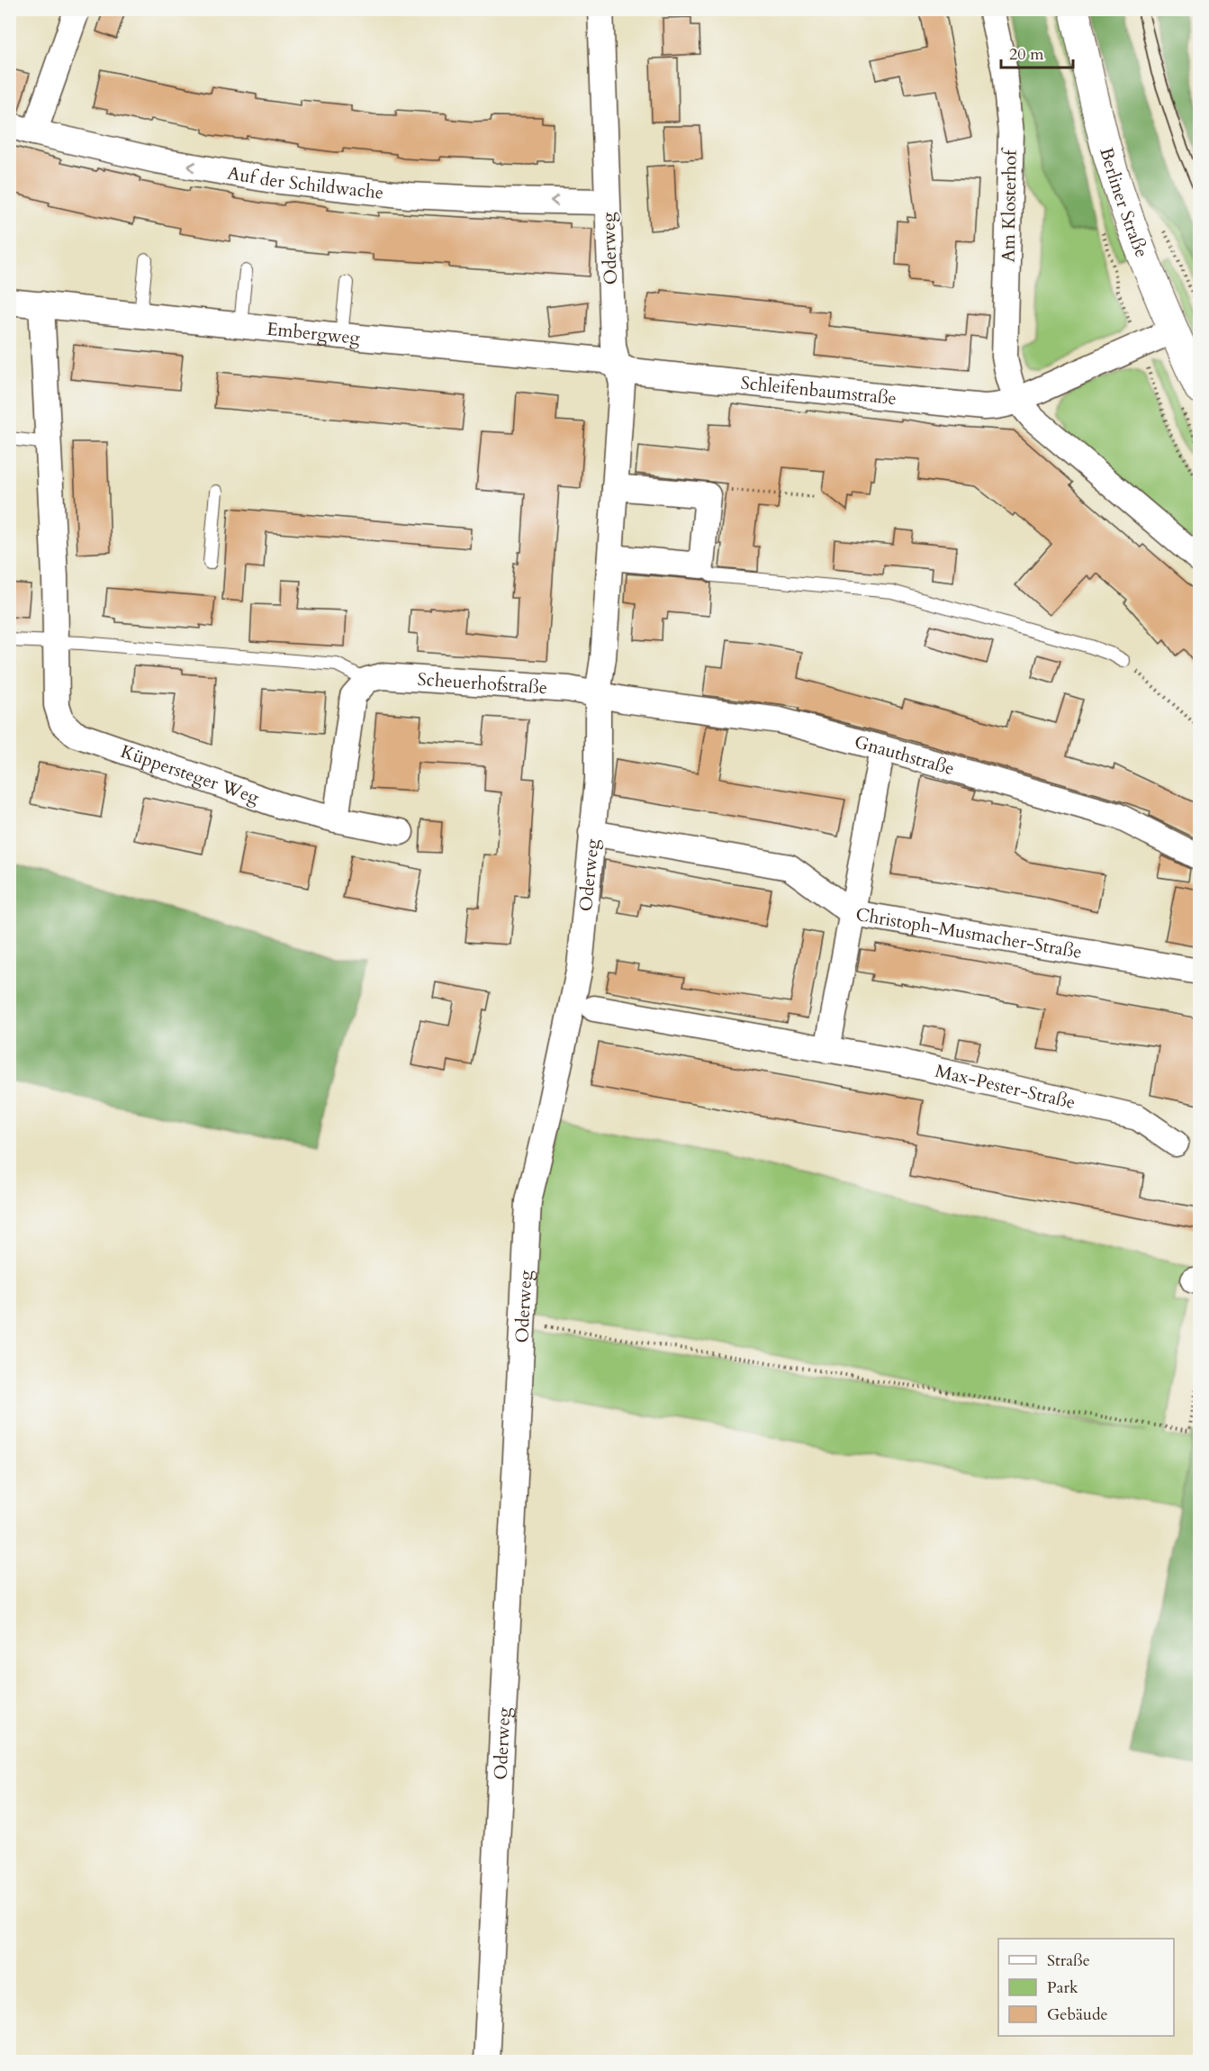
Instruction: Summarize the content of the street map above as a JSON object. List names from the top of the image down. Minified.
{"streets":{"main road":["Berliner Straße"],"street":["Auf der Schildwache","Am Klosterhof","Oderweg","Embergweg","Schleifenbaumstraße","Scheuerhofstraße","Gnauthstraße","Küppersteger Weg","Christoph-Musmacher-Straße","Max-Pester-Straße"]},"crossings":[["Auf der Schildwache","Oderweg"],["Berliner Straße","Schleifenbaumstraße"],["Am Klosterhof","Schleifenbaumstraße"],["Oderweg","Embergweg"],["Oderweg","Schleifenbaumstraße"],["Oderweg","Scheuerhofstraße"],["Oderweg","Gnauthstraße"],["Oderweg","Christoph-Musmacher-Straße"],["Embergweg","Schleifenbaumstraße"],["Embergweg","Küppersteger Weg"],["Scheuerhofstraße","Gnauthstraße"]],"one_way":["Auf der Schildwache"],"legend":["Straße","Park","Gebäude"],"scale_bar":"20 m"}
